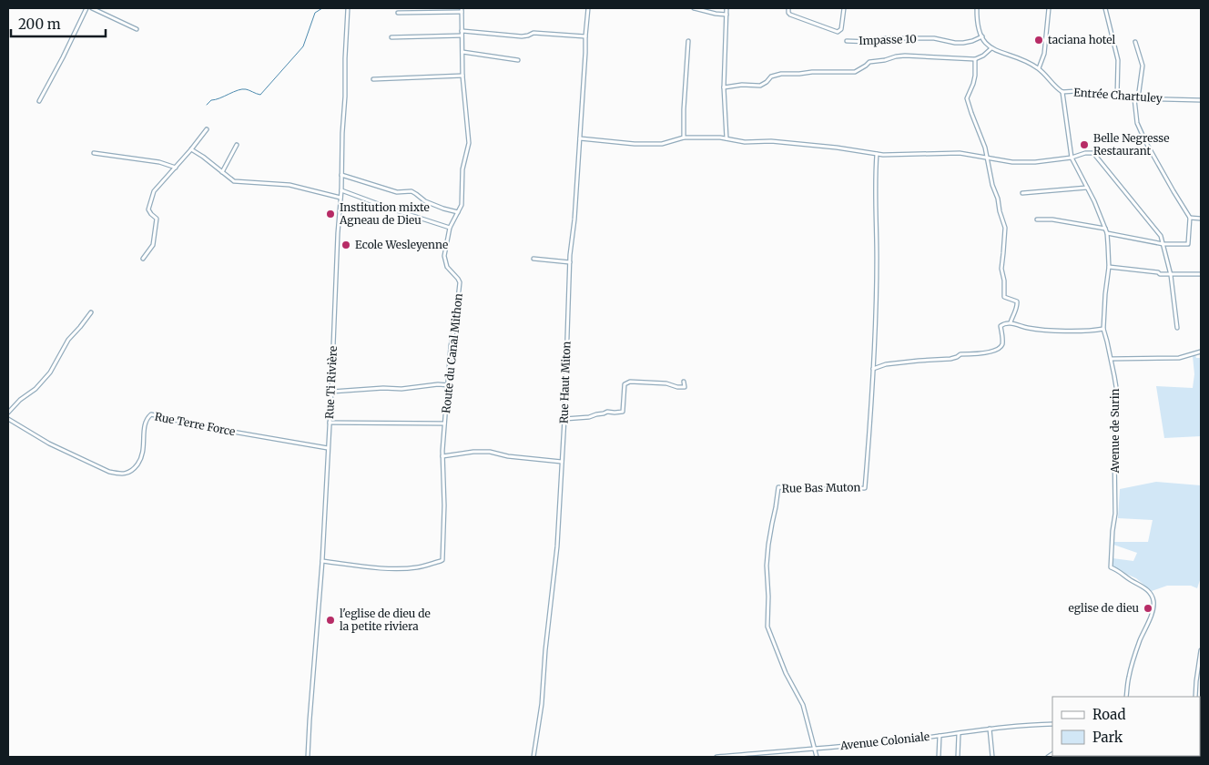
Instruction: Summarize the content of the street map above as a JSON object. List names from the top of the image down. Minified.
{"streets":{"street":["Impasse 10","Entrée Chartuley","Route du Canal Mithon","Rue Ti Rivière","Rue Haut Miton","Rue Terre Force","Avenue de Surin","Rue Bas Muton","Avenue Coloniale"]},"crossings":[["Entrée Chartuley","Avenue de Surin"],["Route du Canal Mithon","Rue Ti Rivière"],["Rue Ti Rivière","Rue Terre Force"],["Rue Bas Muton","Avenue Coloniale"]],"places":["taciana hotel","Belle Negresse Restaurant","Institution mixte Agneau de Dieu","Ecole Wesleyenne","eglise de dieu","l'eglise de dieu de la petite riviera"],"legend":["Road","Park"],"scale_bar":"200 m"}
